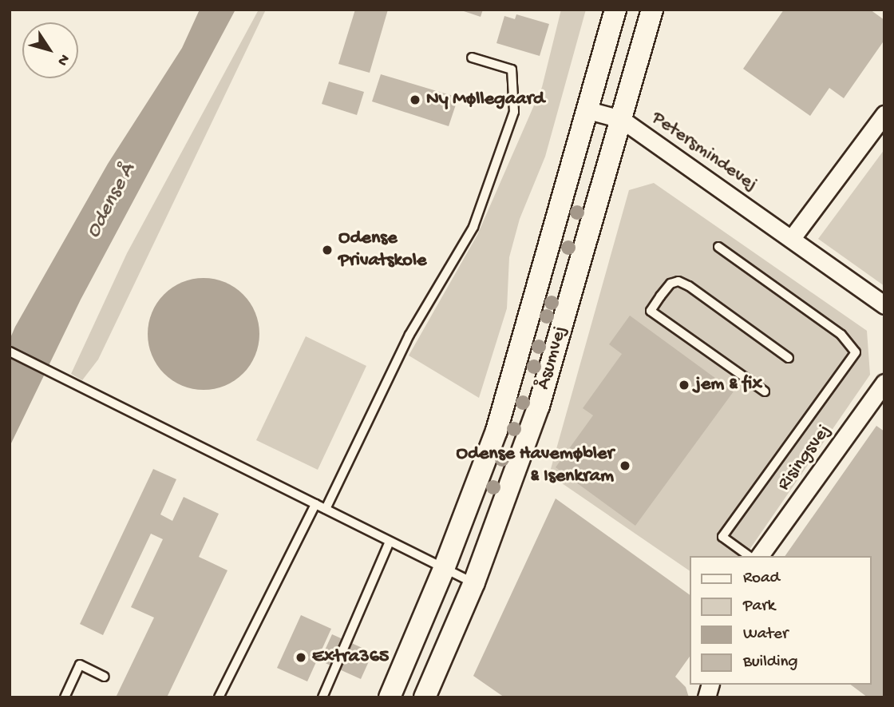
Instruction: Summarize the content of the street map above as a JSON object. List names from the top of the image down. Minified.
{"streets":{"street":["Petersmindevej","Åsumvej","Risingsvej"]},"crossings":[["Petersmindevej","Åsumvej"]],"water":["Odense Å"],"places":["Ny Møllegaard","Odense Privatskole","jem & fix","Odense Havemøbler & Isenkram","Extra365"],"legend":["Road","Park","Water","Building"],"north":"bottom right"}
